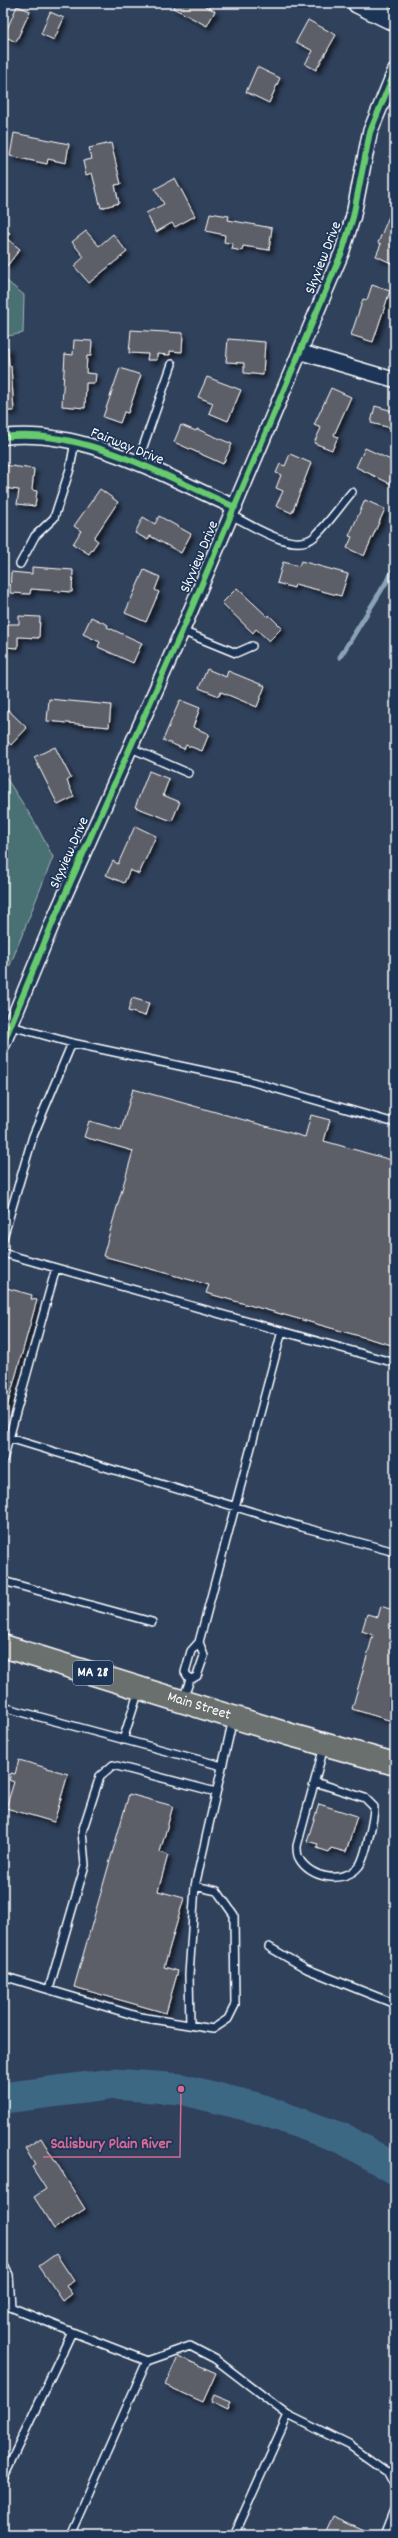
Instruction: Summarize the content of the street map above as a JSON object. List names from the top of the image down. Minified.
{"streets":{"main road":["MA 28","Main Street"],"street":["Skyview Drive","Fairway Drive"]},"crossings":[["Skyview Drive","Fairway Drive"]],"places":["Salisbury Plain River"]}
